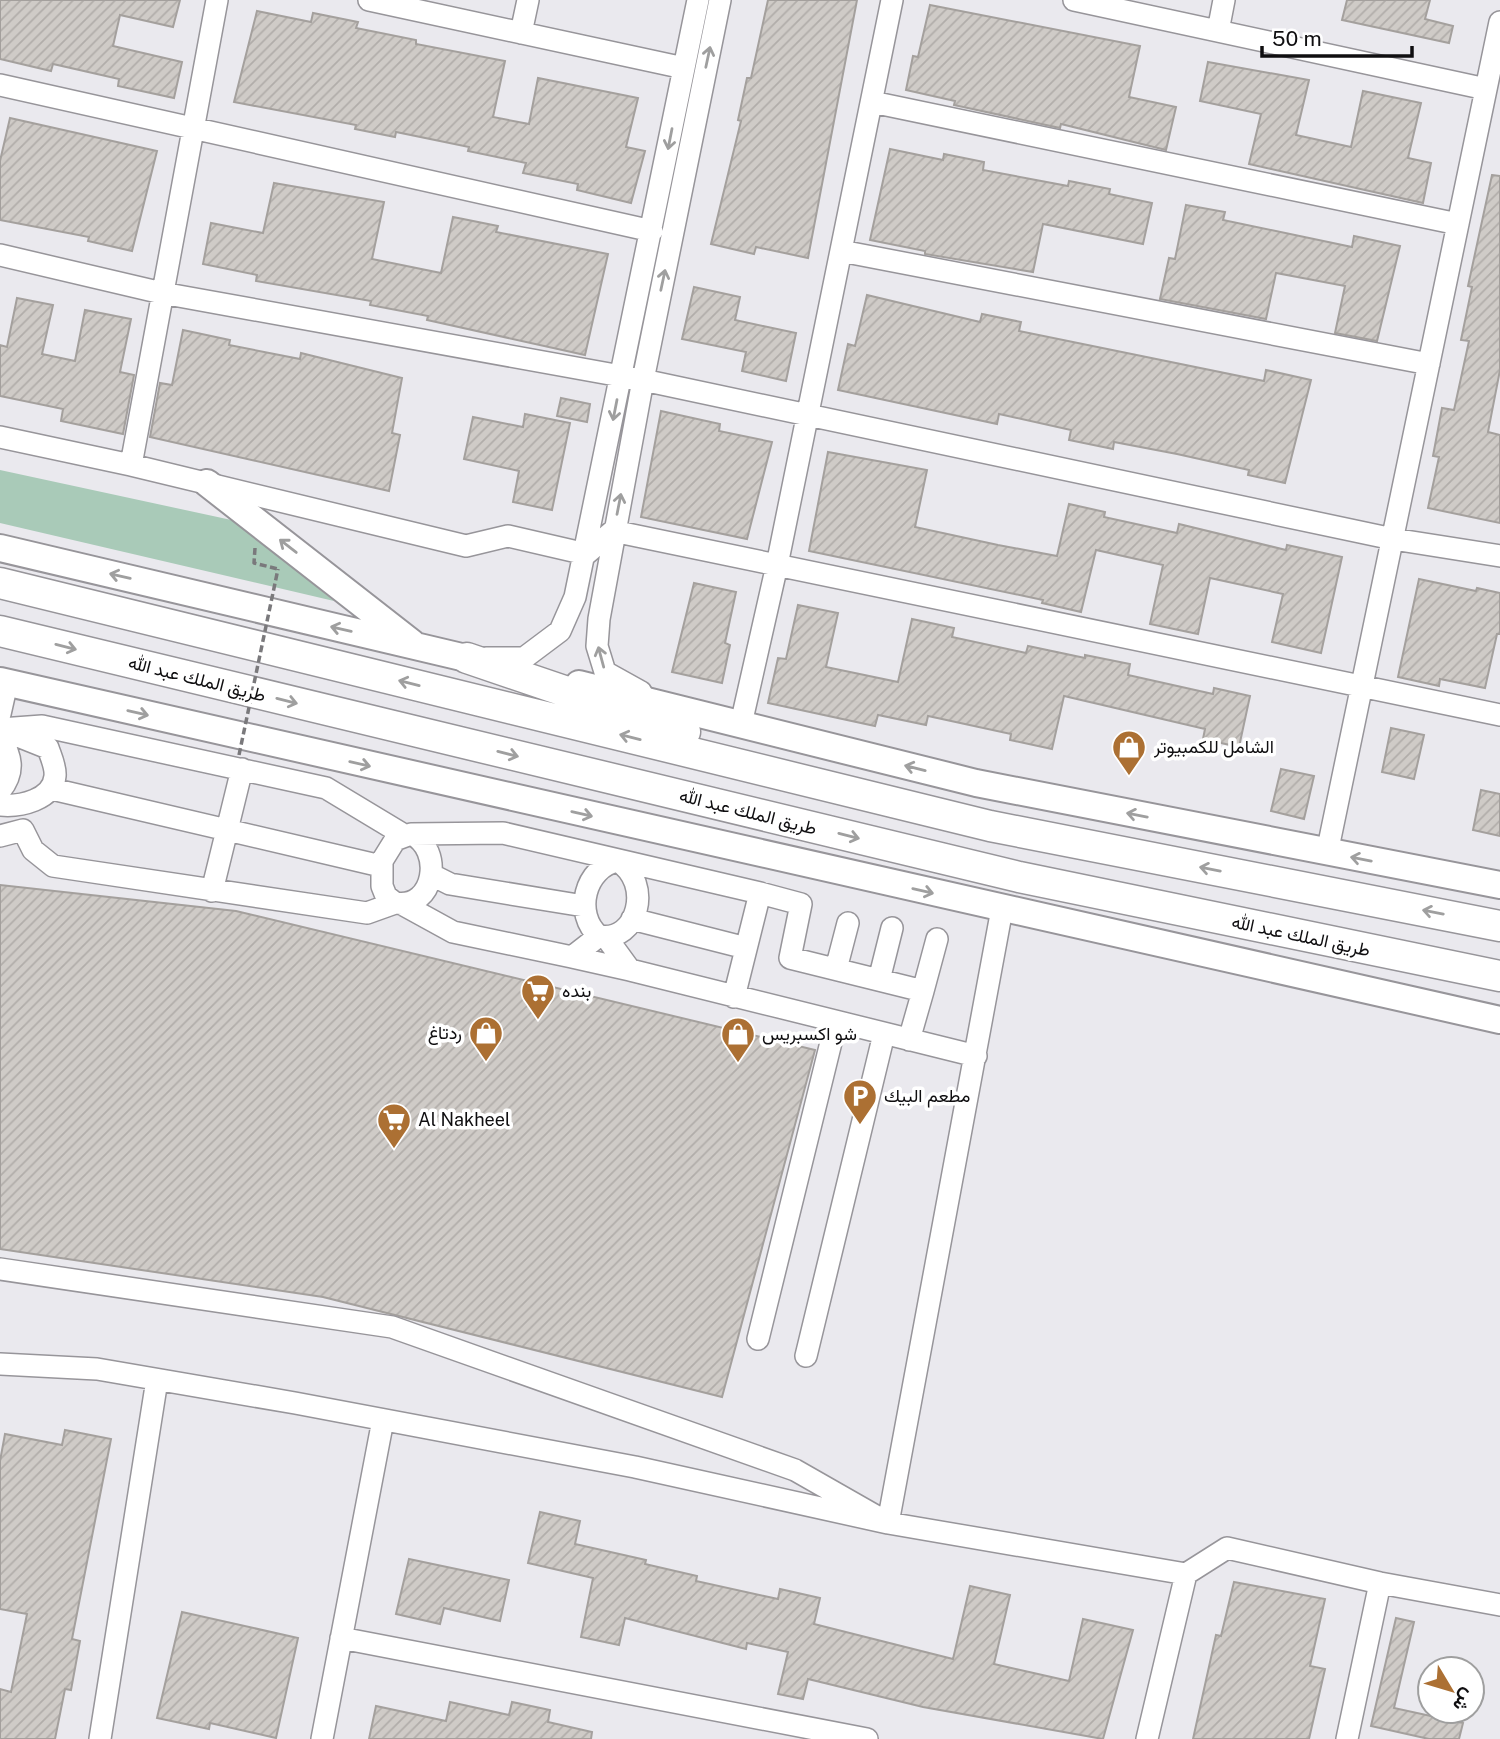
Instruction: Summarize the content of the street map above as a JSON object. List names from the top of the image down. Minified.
{"streets":{"highway":["طريق الملك عبد الله"]},"places":{"shop":["الشامل للكمبيوتر","ردتاغ","شو اكسبريس"],"supermarket":["بنده","Al Nakheel"],"parking":["مطعم البيك"]},"scale_bar":"50 m","north":"bottom right"}
